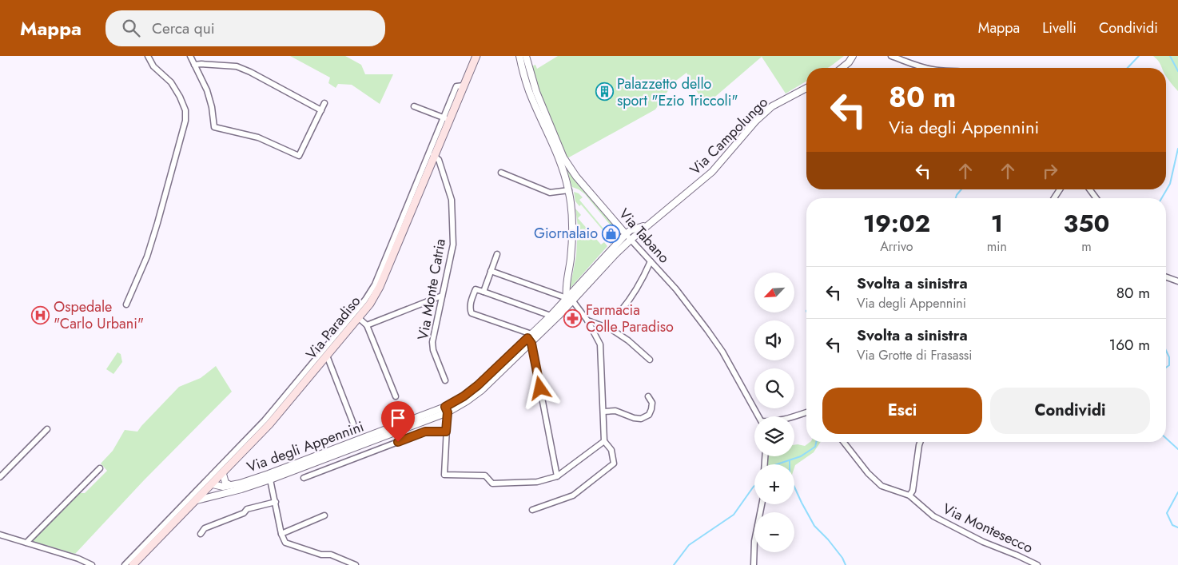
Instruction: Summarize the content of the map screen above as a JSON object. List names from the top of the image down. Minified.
{"streets":{"main road":["Via Paradiso"],"street":["Via Campolungo","Via Tabano","Via Monte Catria","Via degli Appennini","Via Montesecco"]},"crossings":[["Via Campolungo","Via Tabano"],["Via Campolungo","Via degli Appennini"],["Via Tabano","Via degli Appennini"],["Via Monte Catria","Via Paradiso"],["Via Paradiso","Via degli Appennini"]],"places":{"building":["Palazzetto dello sport \"Ezio Triccoli\""],"shop":["Giornalaio"],"hospital":["Ospedale \"Carlo Urbani\""],"pharmacy":["Farmacia Colle Paradiso"]},"north":"bottom left","page":{"header":"Mappa","search":"Cerca qui","nav":["Mappa","Livelli","Condividi"],"turn":["80 m","Via degli Appennini"],"eta":["19:02","Arrivo","1","min","350","m"],"list":[{"name":"Svolta a sinistra","note":"Via degli Appennini","value":"80 m"},{"name":"Svolta a sinistra","note":"Via Grotte di Frasassi","value":"160 m"}],"map_buttons":["+","−"],"buttons":["Esci","Condividi"]}}
